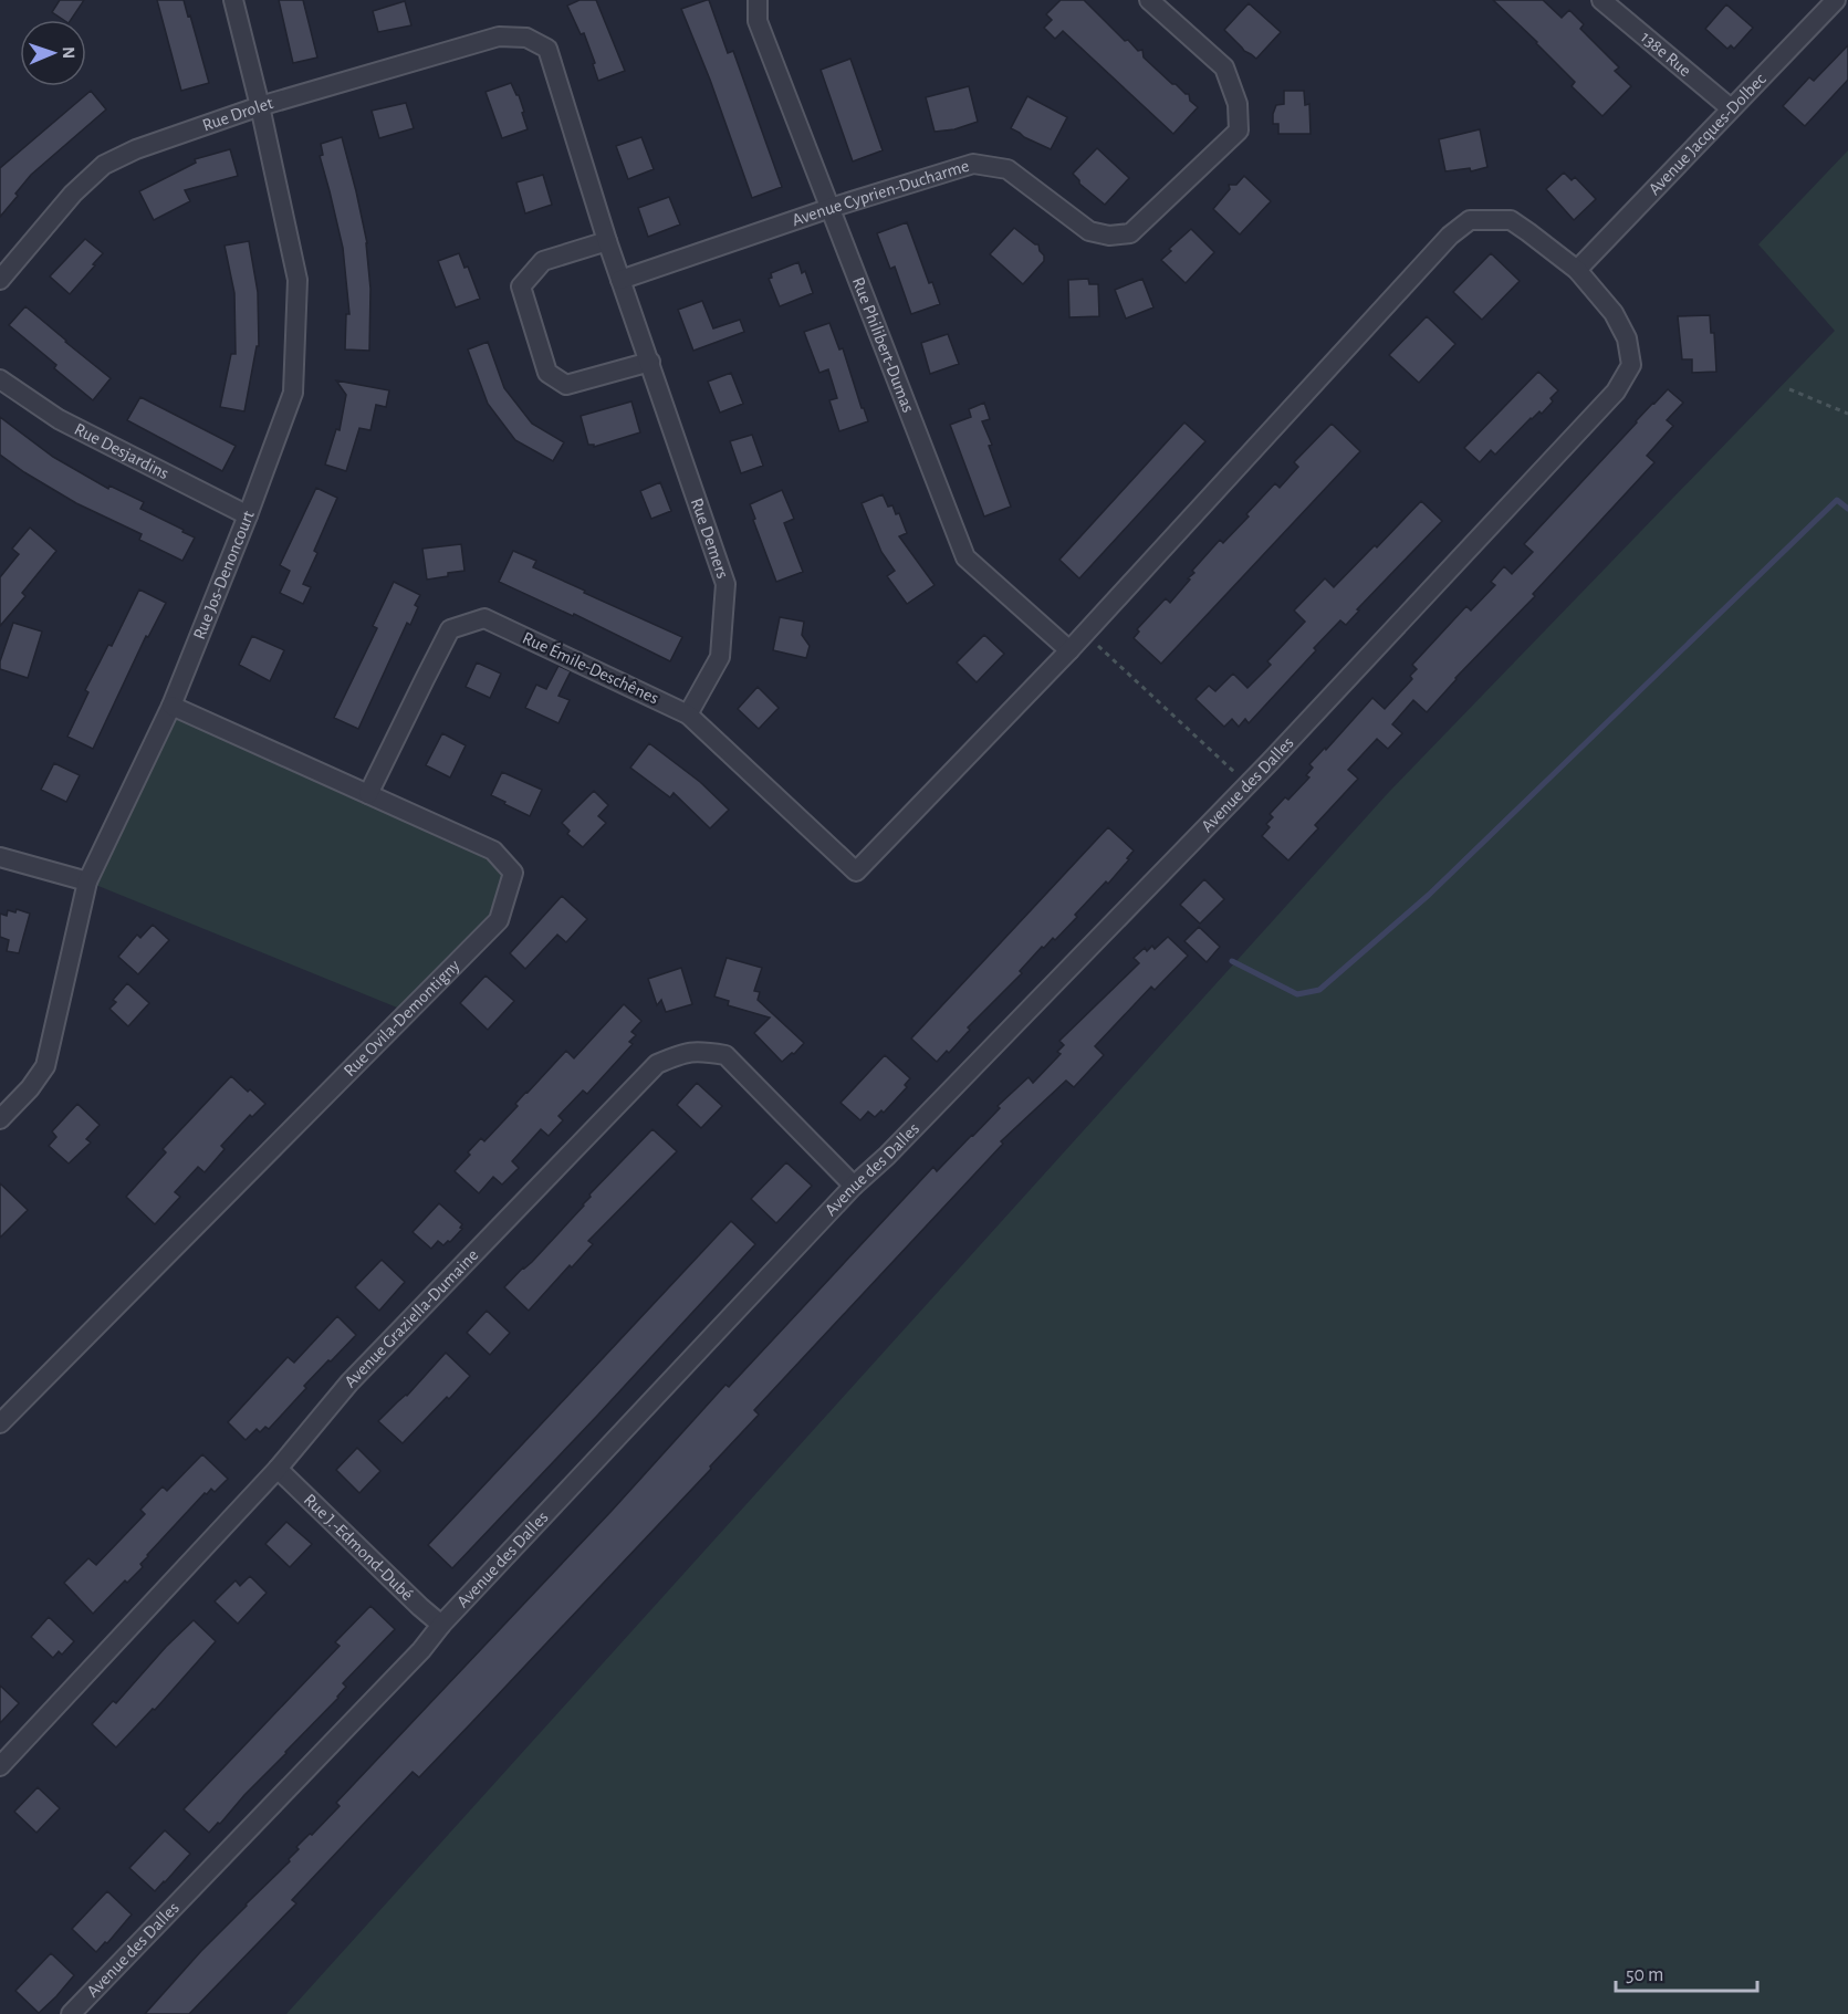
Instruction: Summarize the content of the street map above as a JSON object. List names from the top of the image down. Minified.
{"streets":{"street":["138e Rue","Rue Drolet","Avenue Jacques-Dolbec","Avenue Cyprien-Ducharme","Rue Philibert-Dumas","Rue Desjardins","Rue Demers","Rue Jos-Denoncourt","Rue Émile-Deschênes","Avenue des Dalles","Rue Ovila-Demontigny","Avenue Graziella-Dumaine","Rue J.-Edmond-Dubé"]},"crossings":[["138e Rue","Avenue Jacques-Dolbec"],["Rue Drolet","Rue Demers"],["Rue Drolet","Rue Jos-Denoncourt"],["Avenue Jacques-Dolbec","Avenue des Dalles"],["Avenue Cyprien-Ducharme","Rue Philibert-Dumas"],["Avenue Cyprien-Ducharme","Rue Demers"],["Rue Philibert-Dumas","Avenue des Dalles"],["Rue Desjardins","Rue Jos-Denoncourt"],["Rue Demers","Rue Émile-Deschênes"],["Rue Jos-Denoncourt","Rue Ovila-Demontigny"],["Rue Émile-Deschênes","Avenue des Dalles"],["Rue Émile-Deschênes","Rue Ovila-Demontigny"],["Avenue des Dalles","Avenue Graziella-Dumaine"],["Avenue des Dalles","Rue J.-Edmond-Dubé"],["Avenue Graziella-Dumaine","Rue J.-Edmond-Dubé"]],"scale_bar":"50 m","north":"right"}
